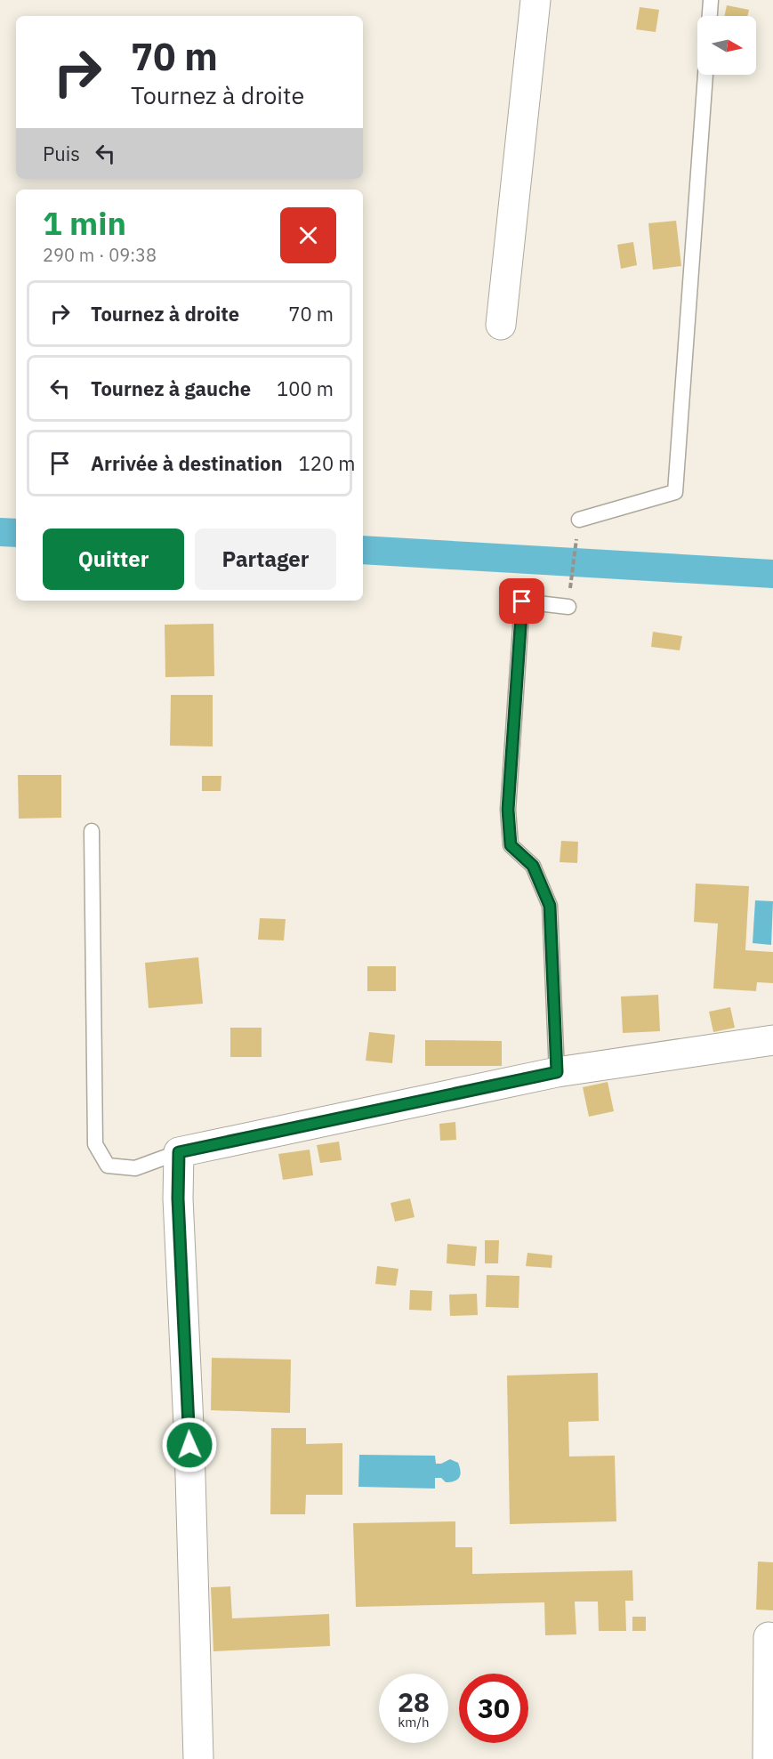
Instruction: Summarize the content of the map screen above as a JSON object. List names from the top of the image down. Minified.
{"north":"right","page":{"turn":["70 m","Tournez à droite"],"then":"Puis","heading":["1 min","290 m · 09:38"],"list":[{"name":"Tournez à droite","value":"70 m"},{"name":"Tournez à gauche","value":"100 m"},{"name":"Arrivée à destination","value":"120 m"}],"buttons":["Quitter","Partager"],"speed":"28 km/h","limit":"30"}}
